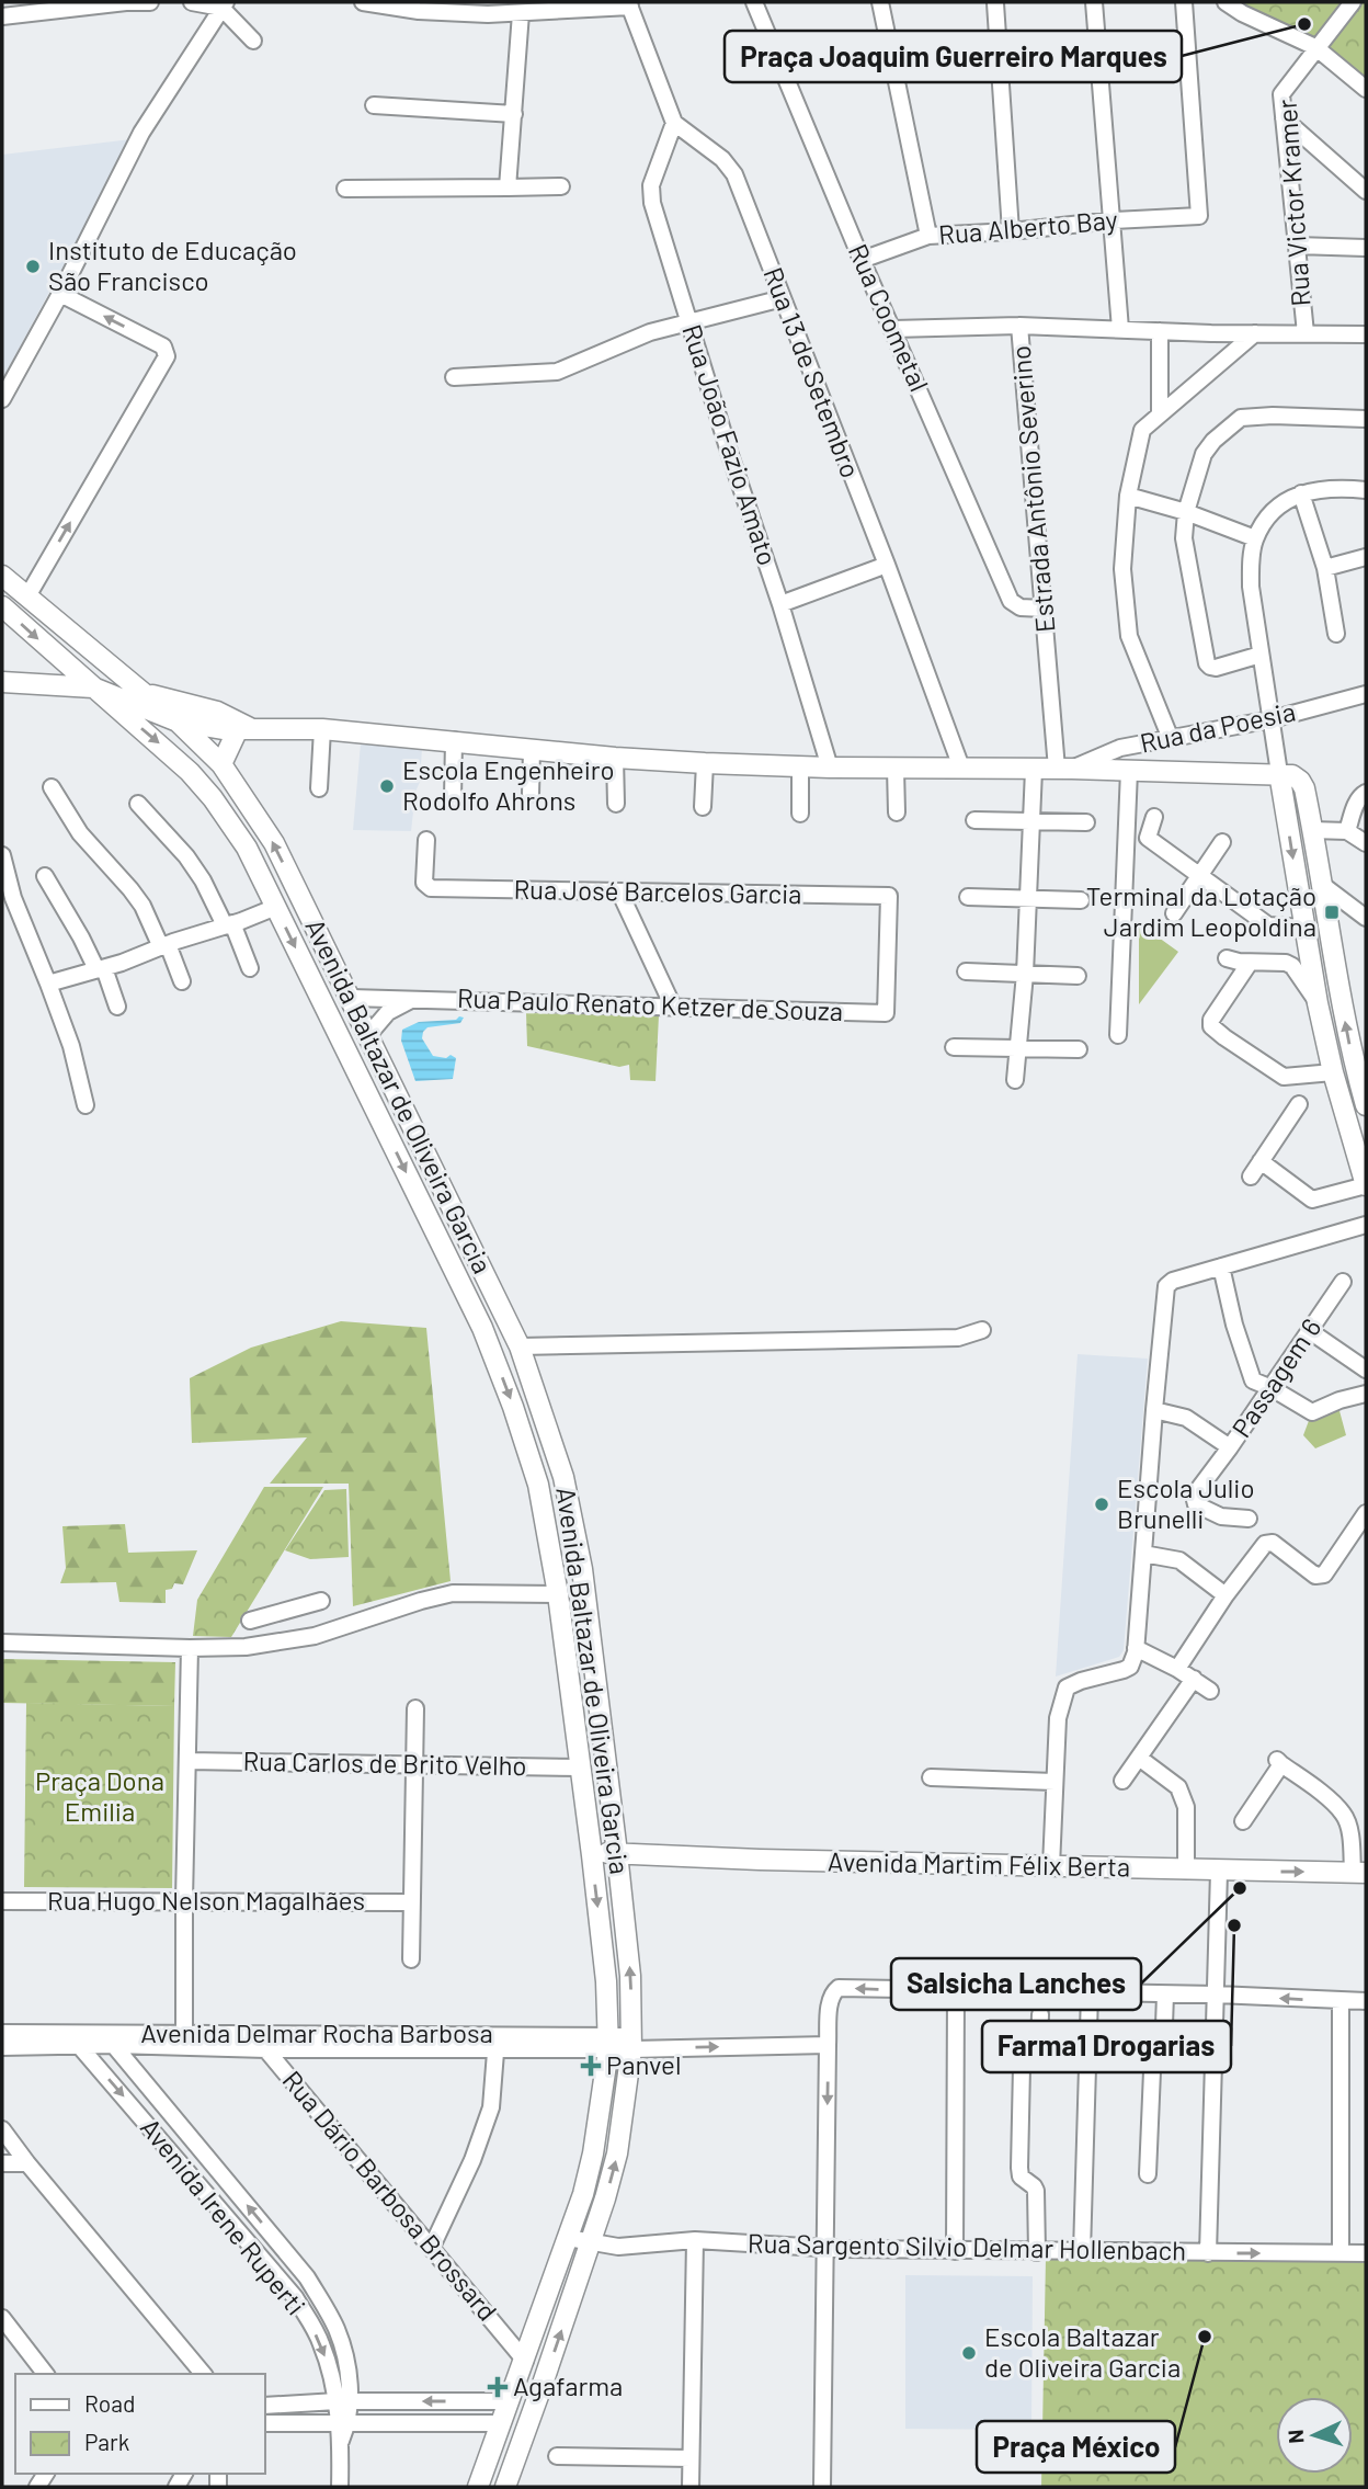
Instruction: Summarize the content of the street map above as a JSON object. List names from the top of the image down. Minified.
{"streets":{"main road":["Avenida Baltazar de Oliveira Garcia","Avenida Martim Félix Berta"],"street":["Rua Victor Kramer","Rua Alberto Bay","Rua Coometal","Rua 13 de Setembro","Rua João Fazio Amato","Estrada Antônio Severino","Rua da Poesia","Rua José Barcelos Garcia","Rua Paulo Renato Ketzer de Souza","Passagem 6","Rua Carlos de Brito Velho","Rua Hugo Nelson Magalhães","Avenida Delmar Rocha Barbosa","Rua Dário Barbosa Brossard","Avenida Irene Ruperti","Rua Sargento Silvio Delmar Hollenbach"]},"crossings":[["Rua Victor Kramer","Estrada Antônio Severino"],["Rua Alberto Bay","Rua Coometal"],["Rua Coometal","Estrada Antônio Severino"],["Rua 13 de Setembro","Rua João Fazio Amato"],["Estrada Antônio Severino","Rua da Poesia"],["Rua José Barcelos Garcia","Rua Paulo Renato Ketzer de Souza"],["Rua Paulo Renato Ketzer de Souza","Avenida Baltazar de Oliveira Garcia"],["Avenida Baltazar de Oliveira Garcia","Rua Carlos de Brito Velho"],["Avenida Baltazar de Oliveira Garcia","Avenida Martim Félix Berta"],["Avenida Baltazar de Oliveira Garcia","Avenida Delmar Rocha Barbosa"],["Avenida Baltazar de Oliveira Garcia","Rua Dário Barbosa Brossard"],["Avenida Baltazar de Oliveira Garcia","Rua Sargento Silvio Delmar Hollenbach"],["Avenida Delmar Rocha Barbosa","Rua Dário Barbosa Brossard"],["Avenida Delmar Rocha Barbosa","Avenida Irene Ruperti"]],"parks":["Praça Dona Emilia"],"places":{"other":["Praça Joaquim Guerreiro Marques","Instituto de Educação São Francisco","Escola Engenheiro Rodolfo Ahrons","Escola Julio Brunelli","Salsicha Lanches","Farma1 Drogarias","Praça México","Escola Baltazar de Oliveira Garcia"],"transit":["Terminal da Lotação Jardim Leopoldina"],"health":["Panvel","Agafarma"]},"legend":["Road","Park"],"north":"left"}
